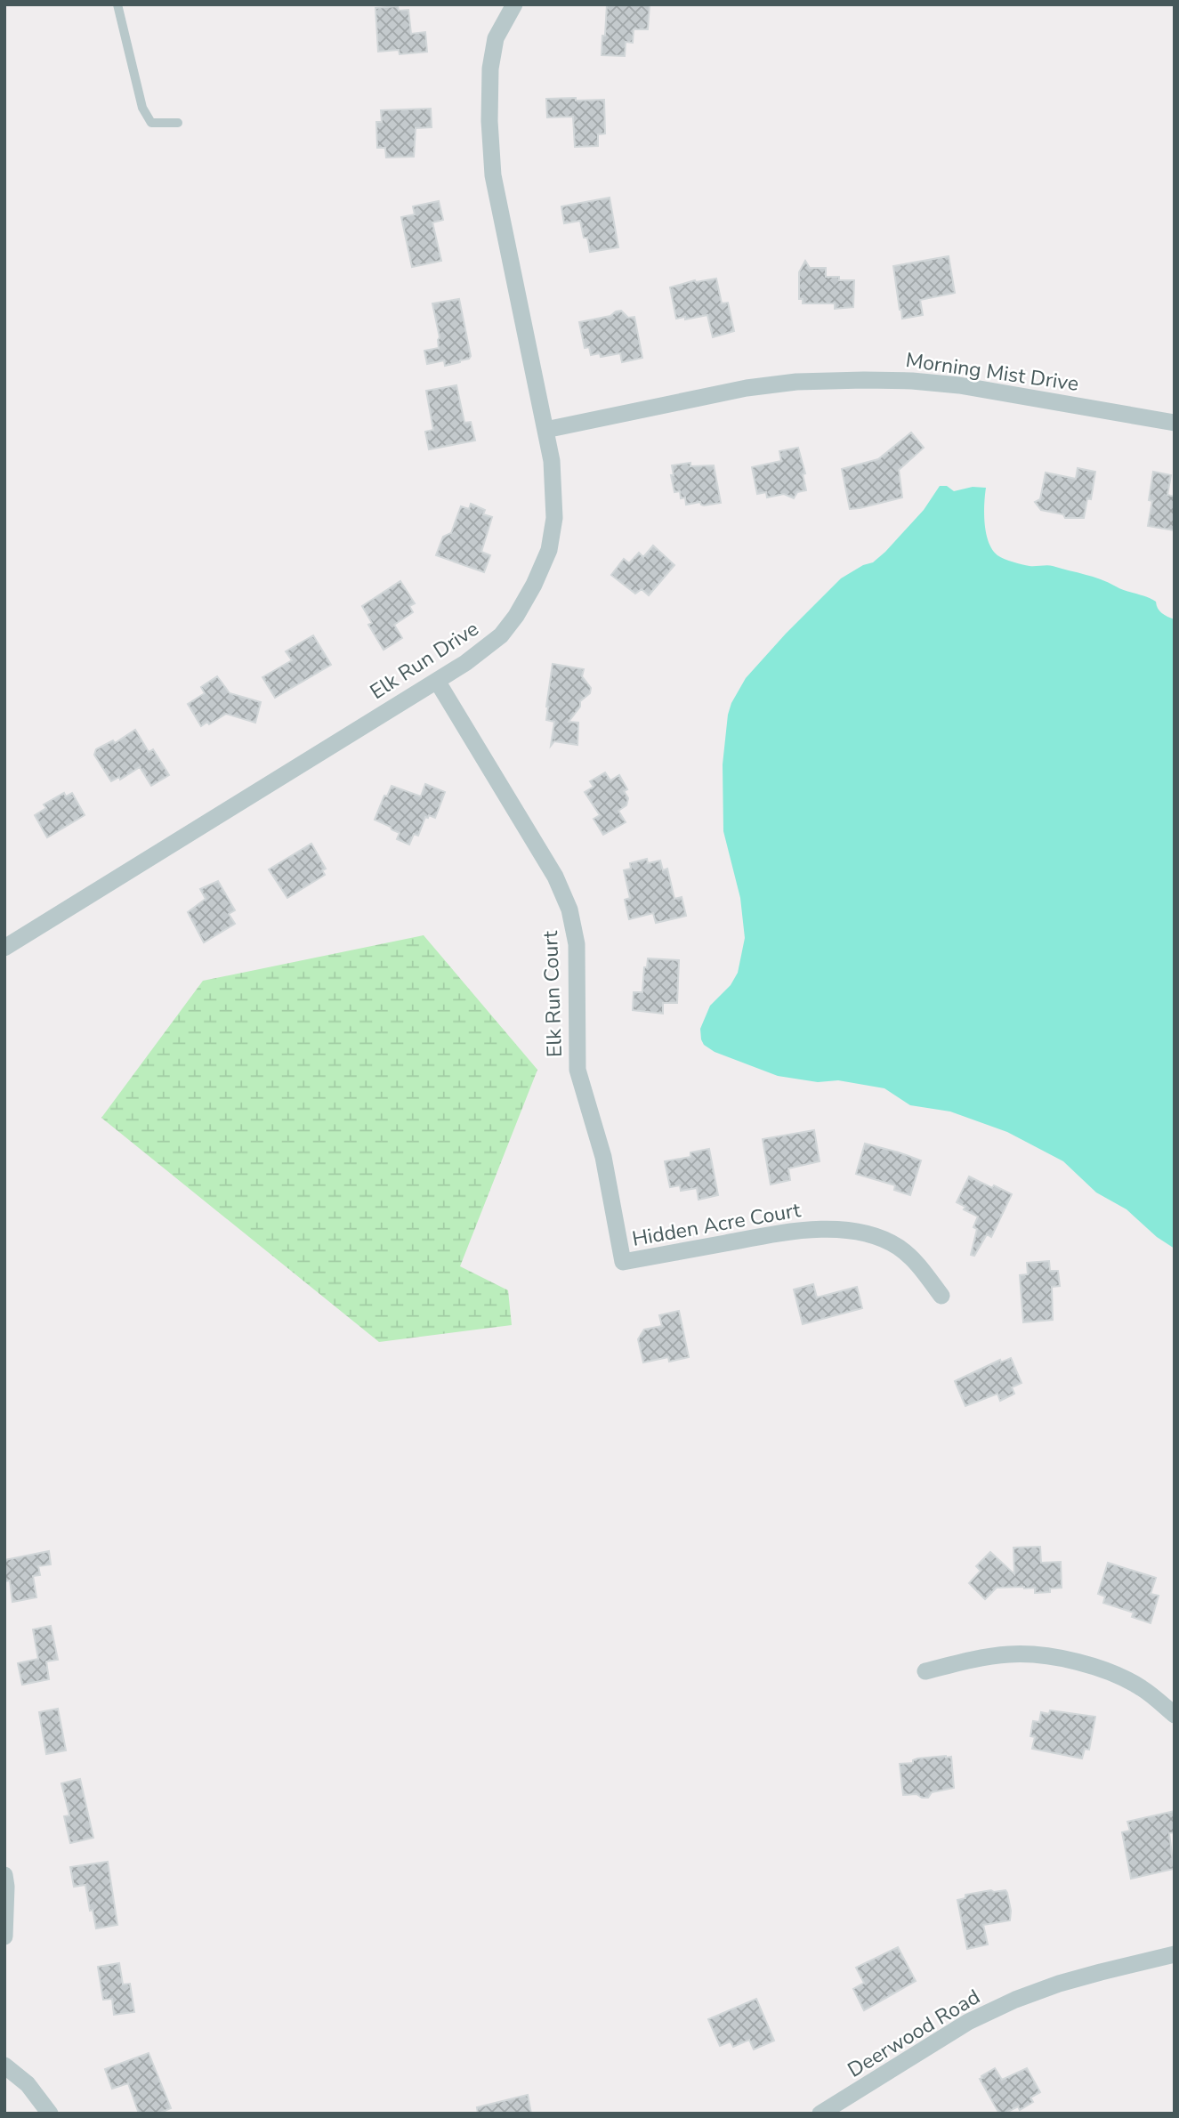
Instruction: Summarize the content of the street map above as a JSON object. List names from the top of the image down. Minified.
{"streets":{"street":["Morning Mist Drive","Elk Run Drive","Elk Run Court","Hidden Acre Court","Deerwood Road"]},"crossings":[["Morning Mist Drive","Elk Run Drive"],["Elk Run Drive","Elk Run Court"],["Elk Run Court","Hidden Acre Court"]]}
